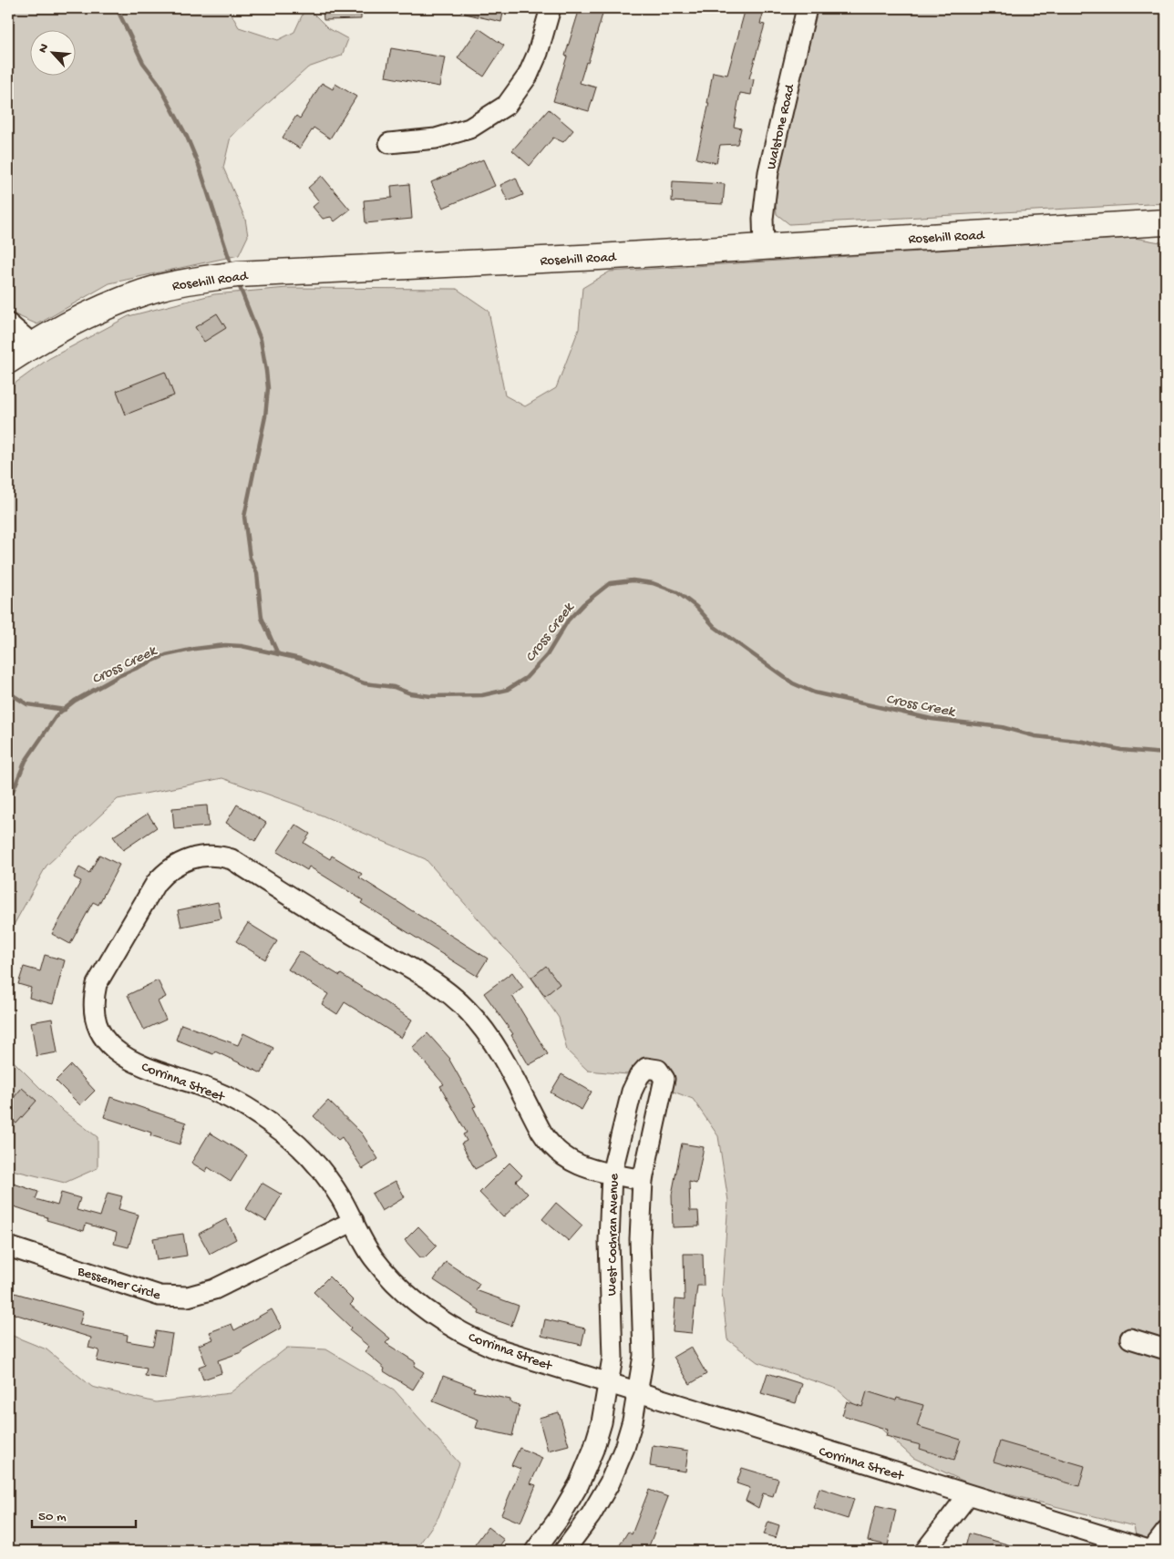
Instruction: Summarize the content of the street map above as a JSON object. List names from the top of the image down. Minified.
{"streets":{"main road":["Rosehill Road"],"street":["Walstone Road","Corrinna Street","West Cochran Avenue","Bessemer Circle"]},"crossings":[["Walstone Road","Rosehill Road"],["Corrinna Street","West Cochran Avenue"],["Corrinna Street","Bessemer Circle"]],"water":["Cross Creek"],"scale_bar":"50 m","north":"top left"}
